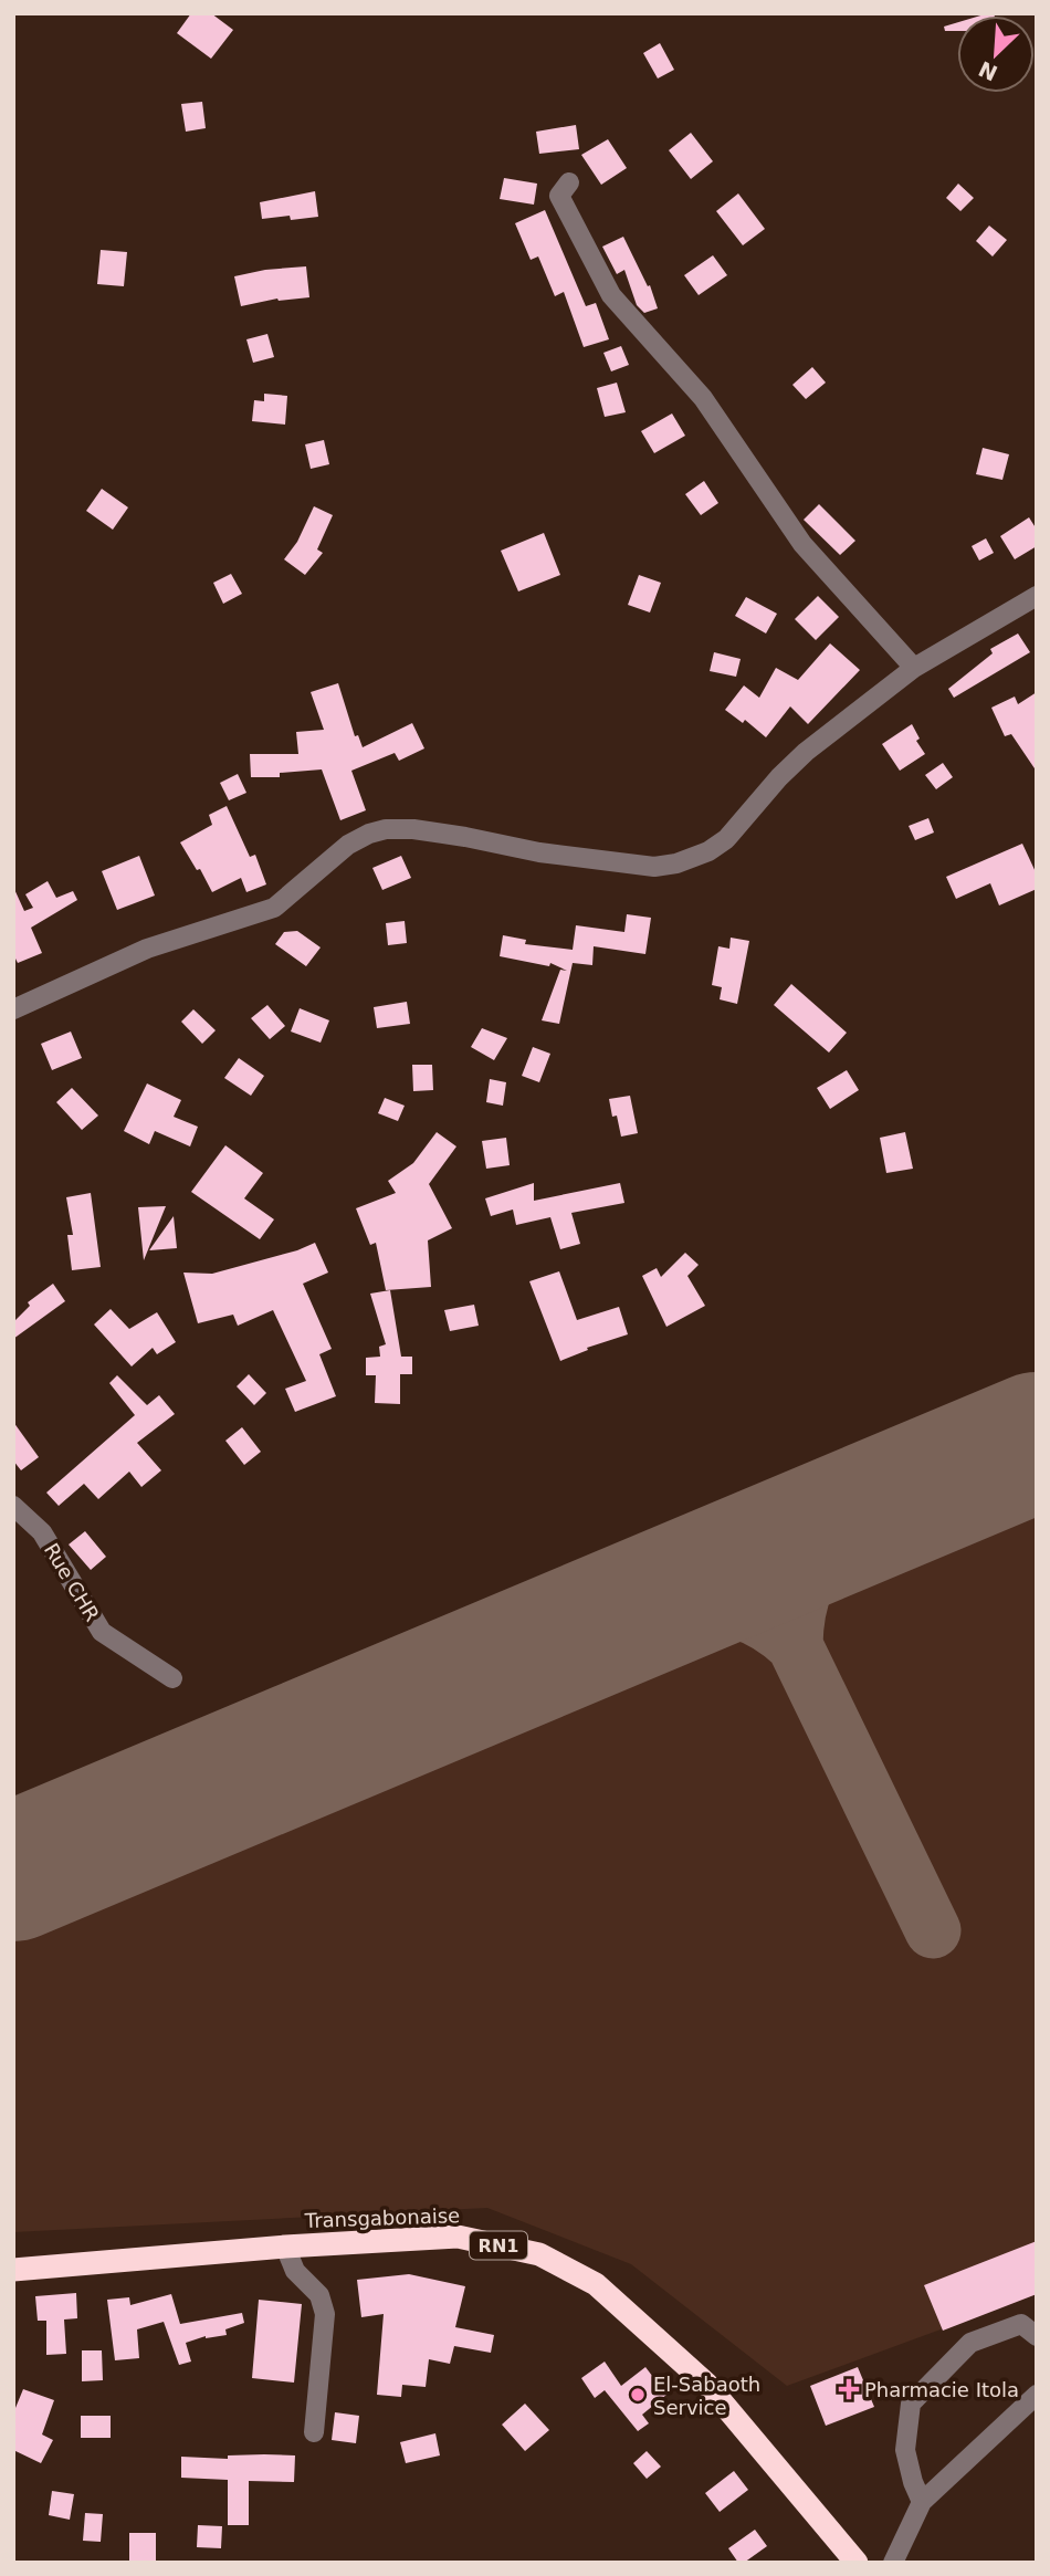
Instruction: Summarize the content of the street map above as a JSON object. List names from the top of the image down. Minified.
{"streets":{"highway":["Transgabonaise","RN1"],"street":["Rue CHR"]},"places":{"health":["Pharmacie Itola"],"other":["El-Sabaoth Service"]},"north":"bottom left"}
